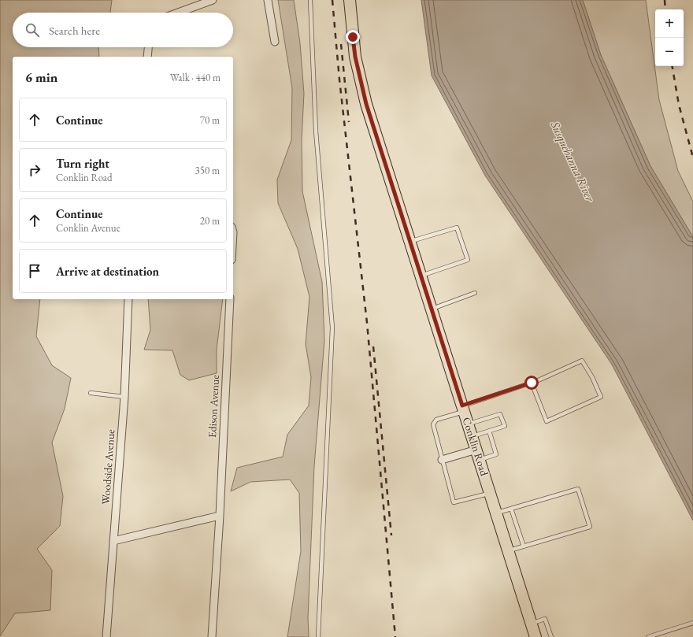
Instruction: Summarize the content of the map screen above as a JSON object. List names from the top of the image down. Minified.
{"streets":{"main road":["Conklin Road"],"street":["Edison Avenue","Woodside Avenue"]},"water":["Susquehanna River"],"page":{"map_buttons":["+","−"],"search":"Search here","heading":["6 min","Walk · 440 m"],"list":[["Continue","70 m"],["Turn right","Conklin Road","350 m"],["Continue","Conklin Avenue","20 m"],"Arrive at destination"]}}
